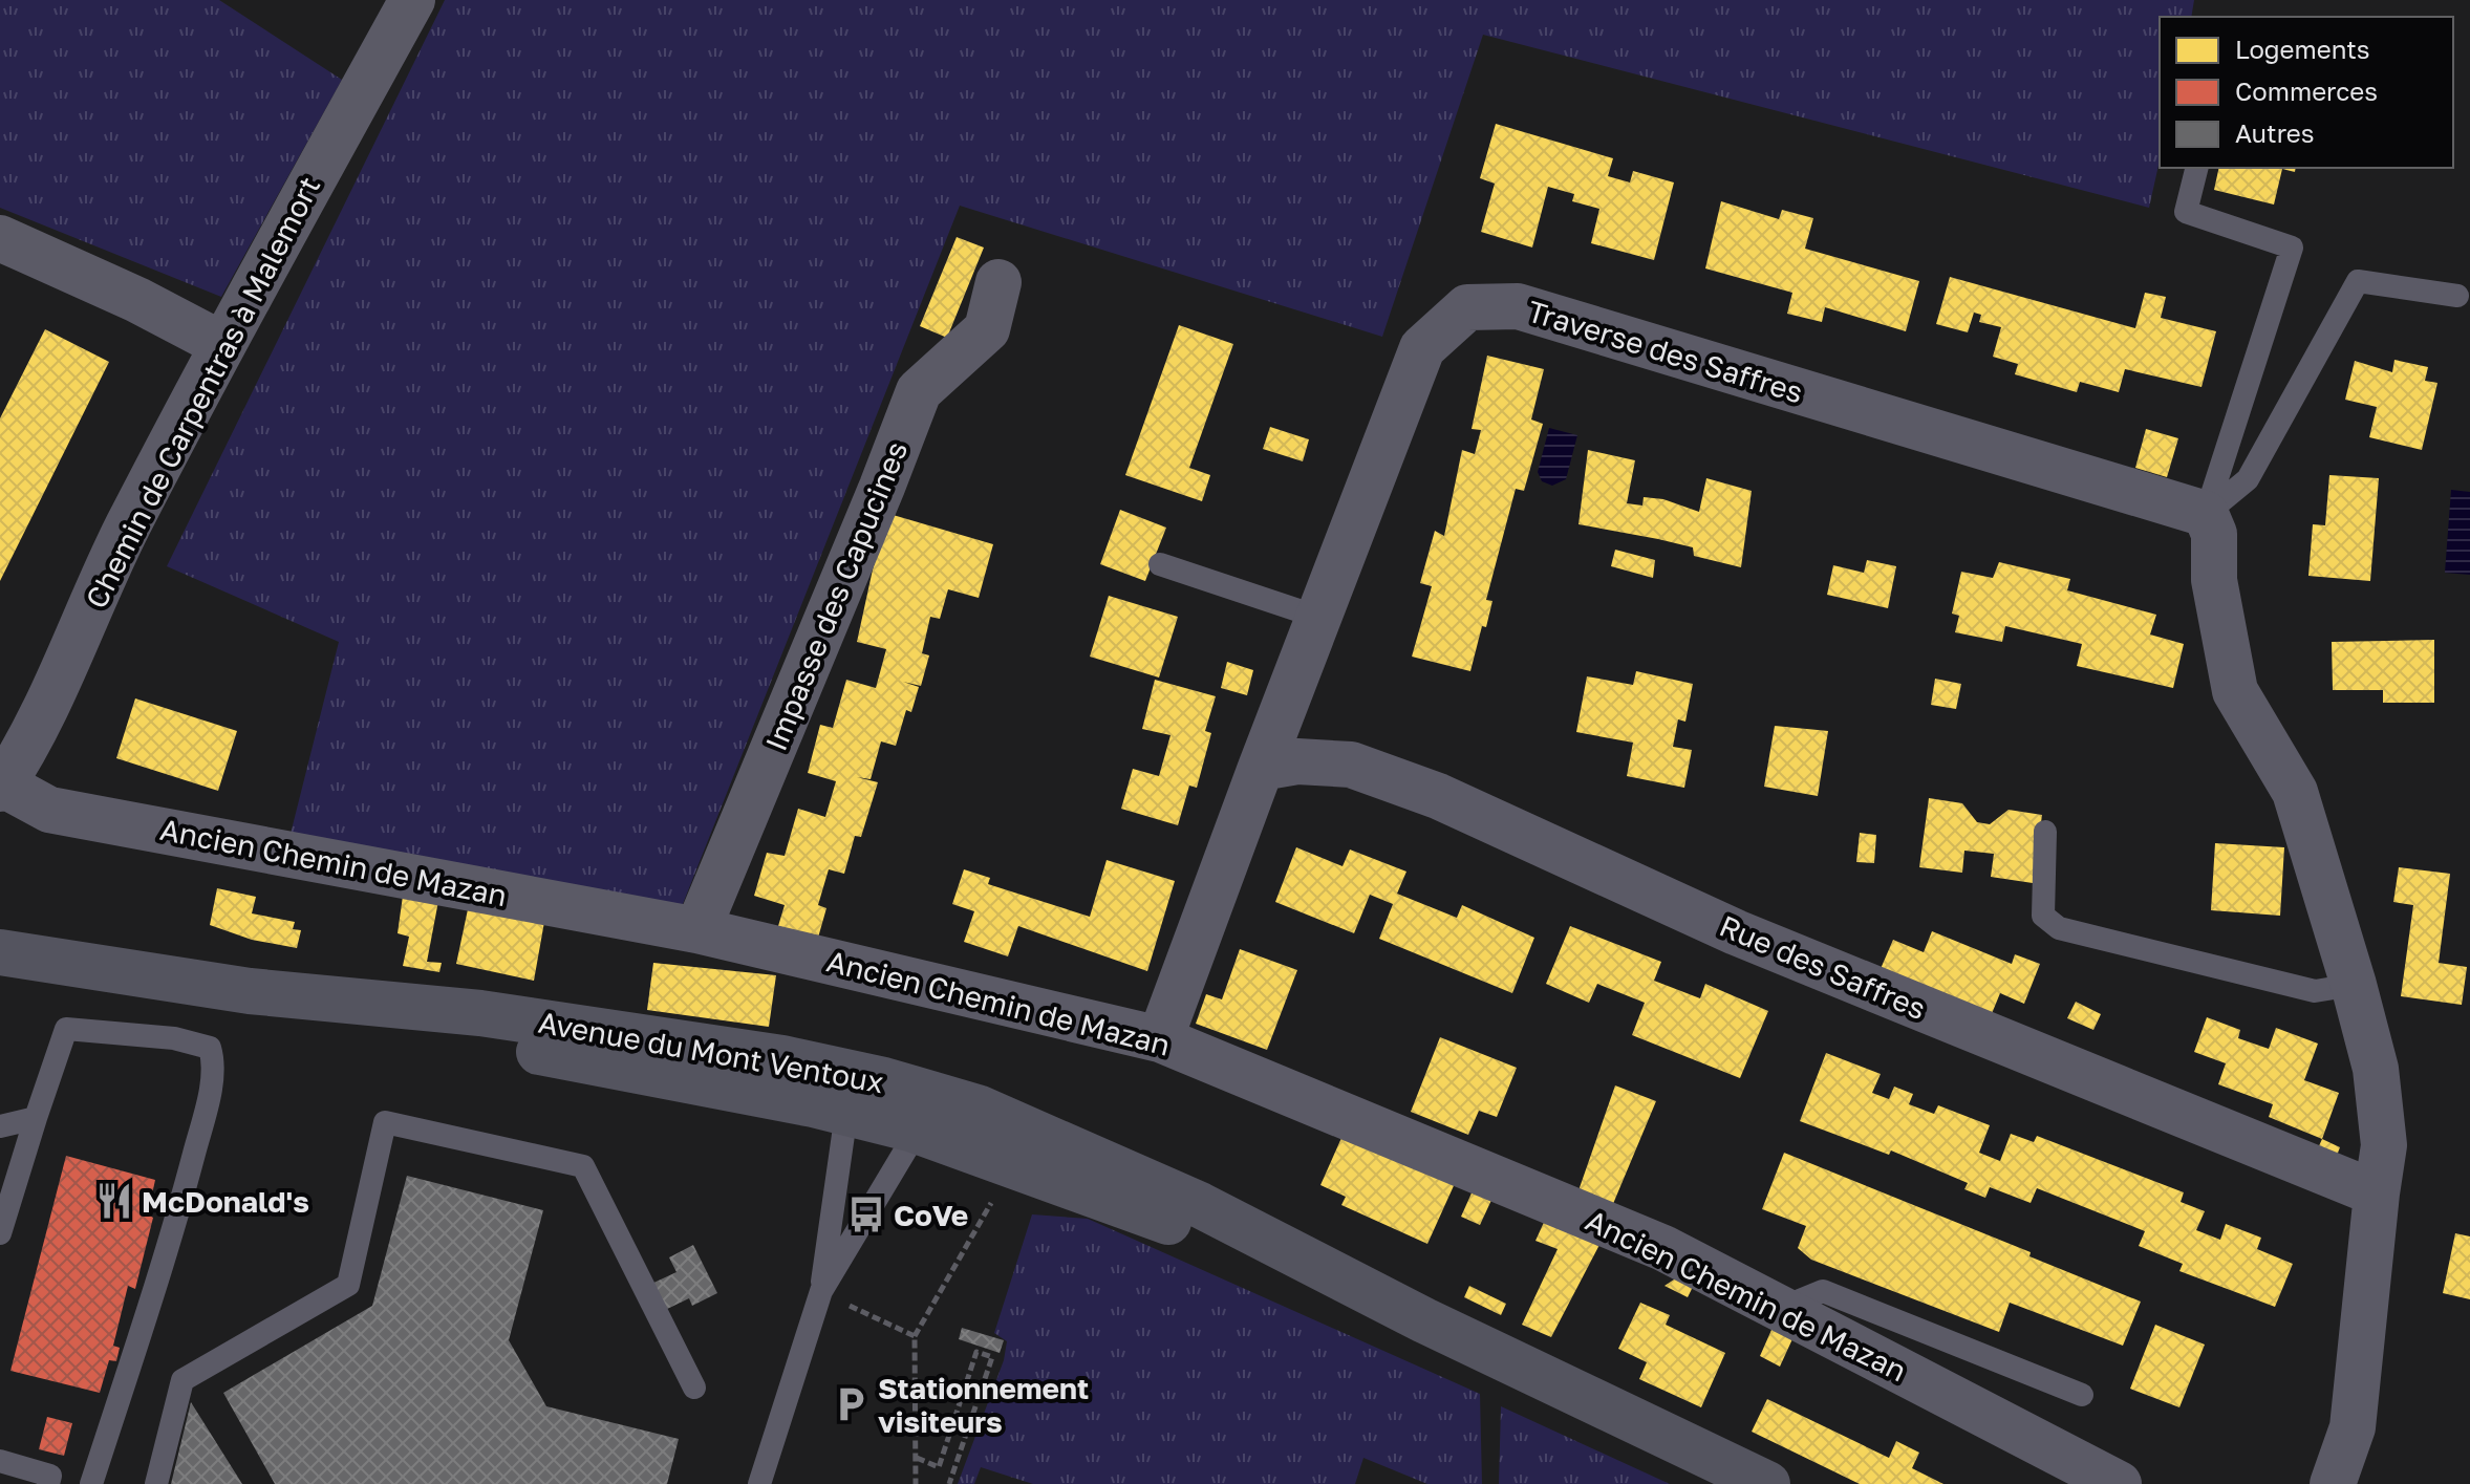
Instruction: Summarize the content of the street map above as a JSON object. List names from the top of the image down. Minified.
{"streets":{"main road":["Avenue du Mont Ventoux"],"street":["Traverse des Saffres","Chemin de Carpentras à Malemort","Impasse des Capucines","Ancien Chemin de Mazan","Rue des Saffres"]},"crossings":[["Traverse des Saffres","Rue des Saffres"],["Chemin de Carpentras à Malemort","Ancien Chemin de Mazan"],["Impasse des Capucines","Ancien Chemin de Mazan"]],"places":{"restaurant":["McDonald's"],"bus stop":["CoVe"],"parking":["Stationnement visiteurs"]},"legend":["Logements","Commerces","Autres"]}
